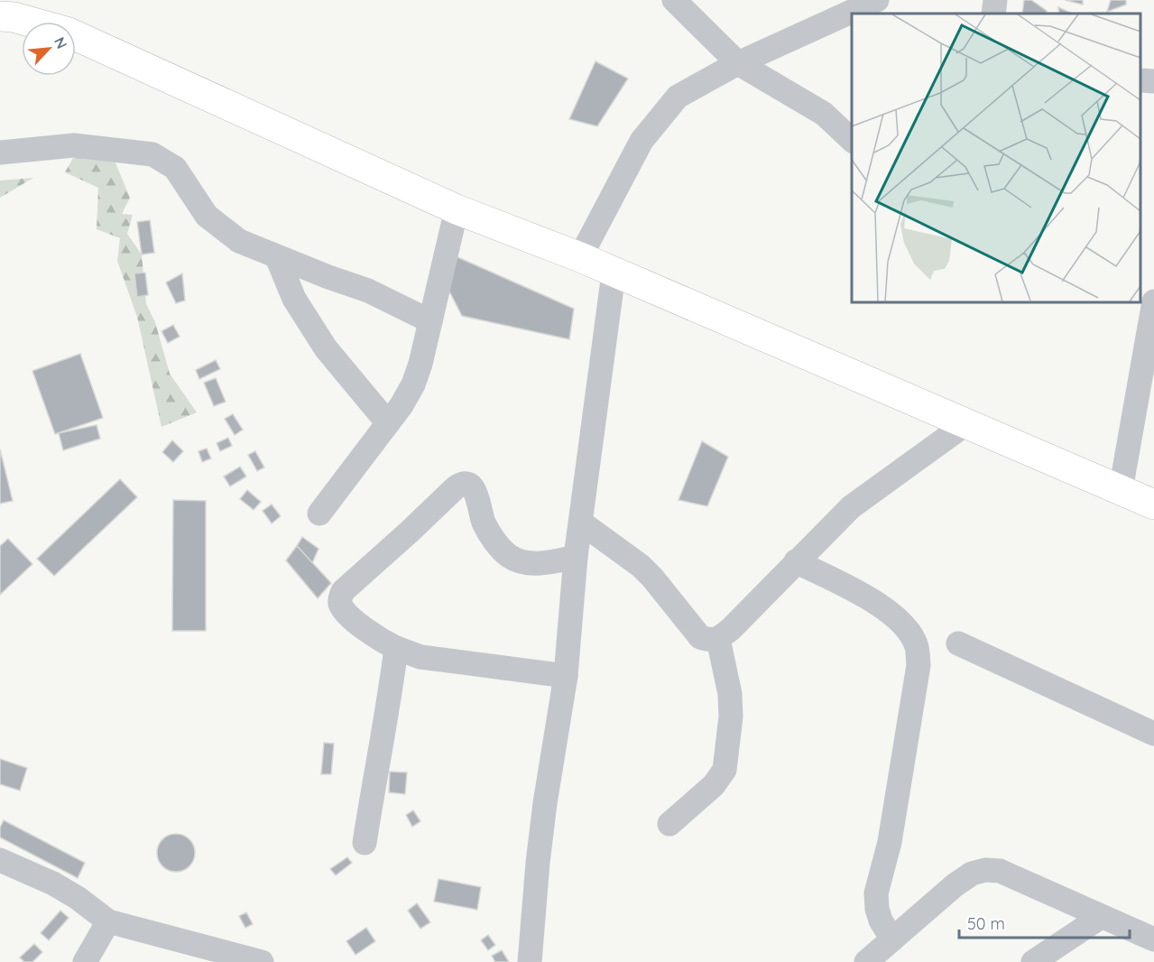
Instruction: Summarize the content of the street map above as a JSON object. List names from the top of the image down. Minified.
{"scale_bar":"50 m","north":"top right"}
